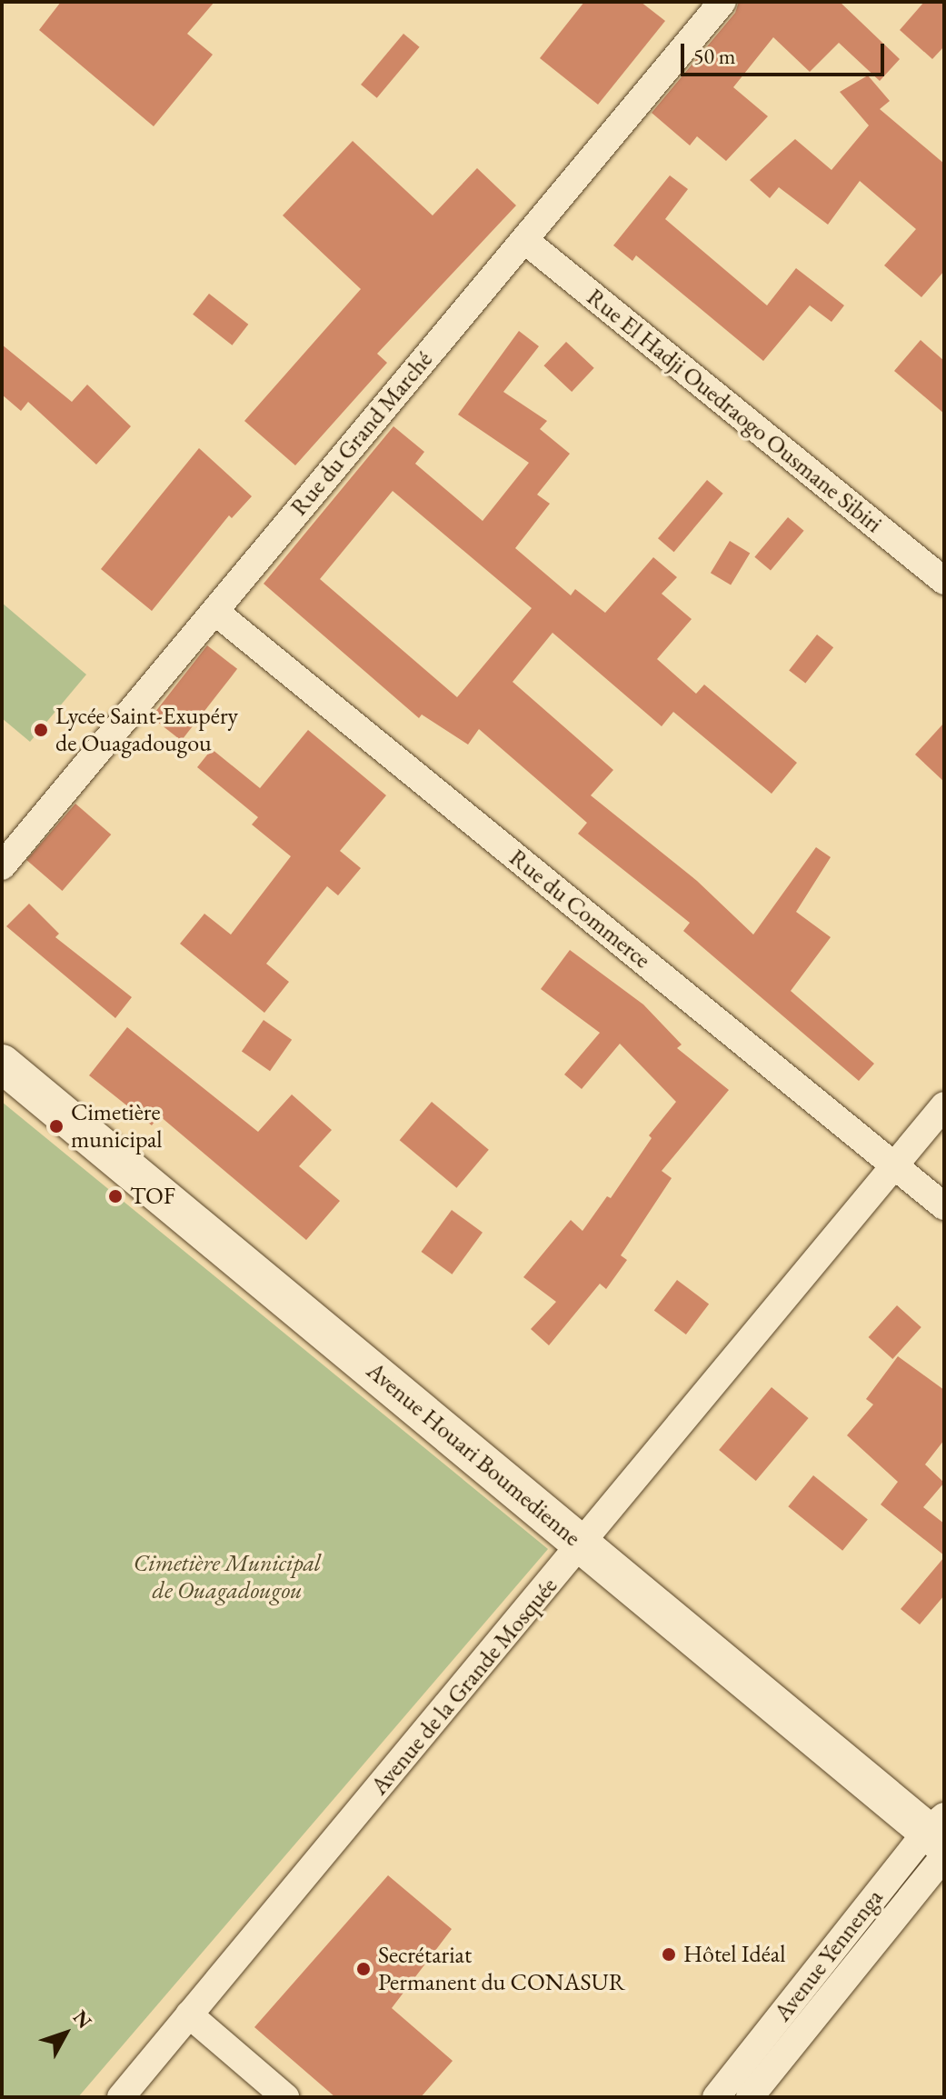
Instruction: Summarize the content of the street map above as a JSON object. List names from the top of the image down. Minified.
{"streets":{"main road":["Avenue Houari Boumedienne"],"street":["Rue El Hadji Ouedraogo Ousmane Sibiri","Rue du Grand Marché","Rue du Commerce","Avenue de la Grande Mosquée","Avenue Yennenga"]},"crossings":[["Rue El Hadji Ouedraogo Ousmane Sibiri","Rue du Grand Marché"],["Rue du Grand Marché","Rue du Commerce"],["Rue du Commerce","Avenue de la Grande Mosquée"],["Avenue Houari Boumedienne","Avenue de la Grande Mosquée"],["Avenue Houari Boumedienne","Avenue Yennenga"]],"parks":["Cimetière Municipal de Ouagadougou"],"places":["Lycée Saint-Exupéry de Ouagadougou","Cimetière municipal","TOF","Hôtel Idéal","Secrétariat Permanent du CONASUR"],"scale_bar":"50 m","north":"top right"}
